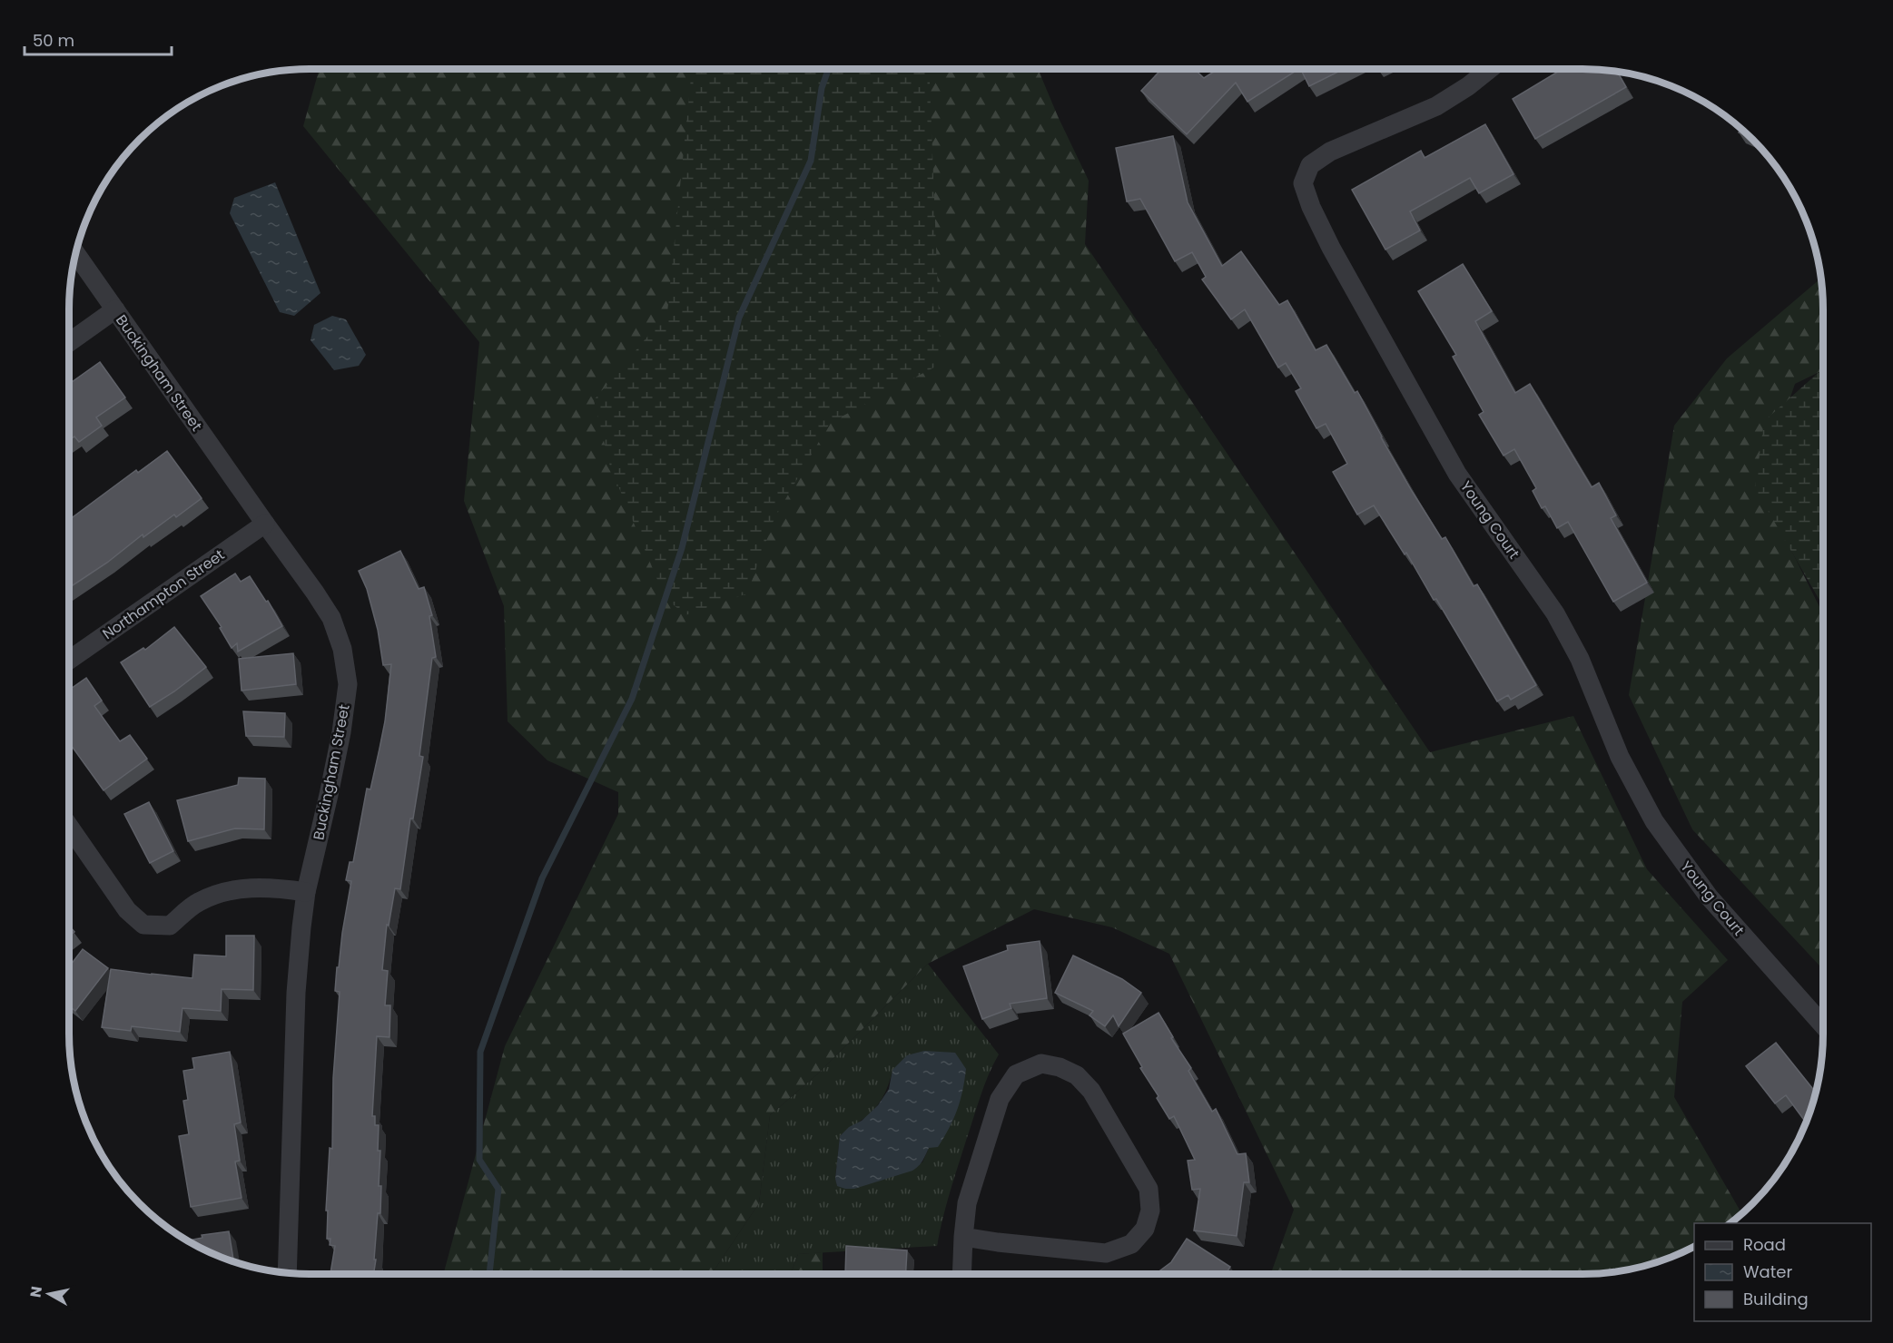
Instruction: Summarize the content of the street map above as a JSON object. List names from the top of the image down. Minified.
{"streets":{"street":["Buckingham Street","Young Court","Northampton Street"]},"crossings":[["Buckingham Street","Northampton Street"]],"legend":["Road","Water","Building"],"scale_bar":"50 m","north":"left"}
